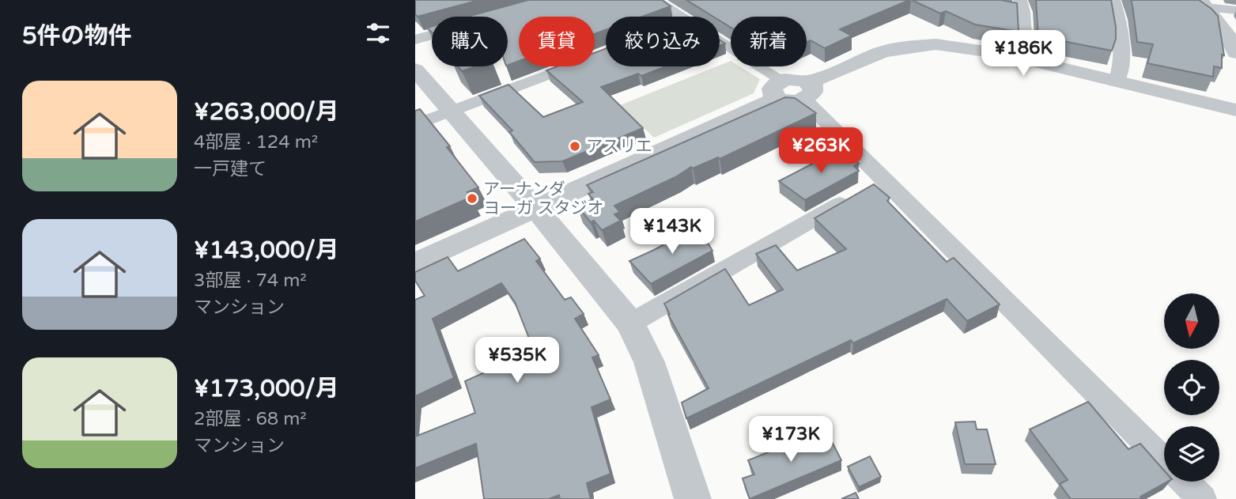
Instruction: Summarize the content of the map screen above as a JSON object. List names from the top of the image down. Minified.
{"places":["アスリエ","アーナンダ ヨーガ スタジオ"],"north":"bottom","page":{"heading":"5件の物件","chip":["購入","賃貸","絞り込み","新着"],"price":["¥186K","¥263K","¥143K","¥535K","¥173K"],"list":[{"name":"¥263,000/月","note":"4部屋 · 124 m² · 一戸建て"},{"name":"¥143,000/月","note":"3部屋 · 74 m² · マンション"},{"name":"¥173,000/月","note":"2部屋 · 68 m² · マンション"}]}}
